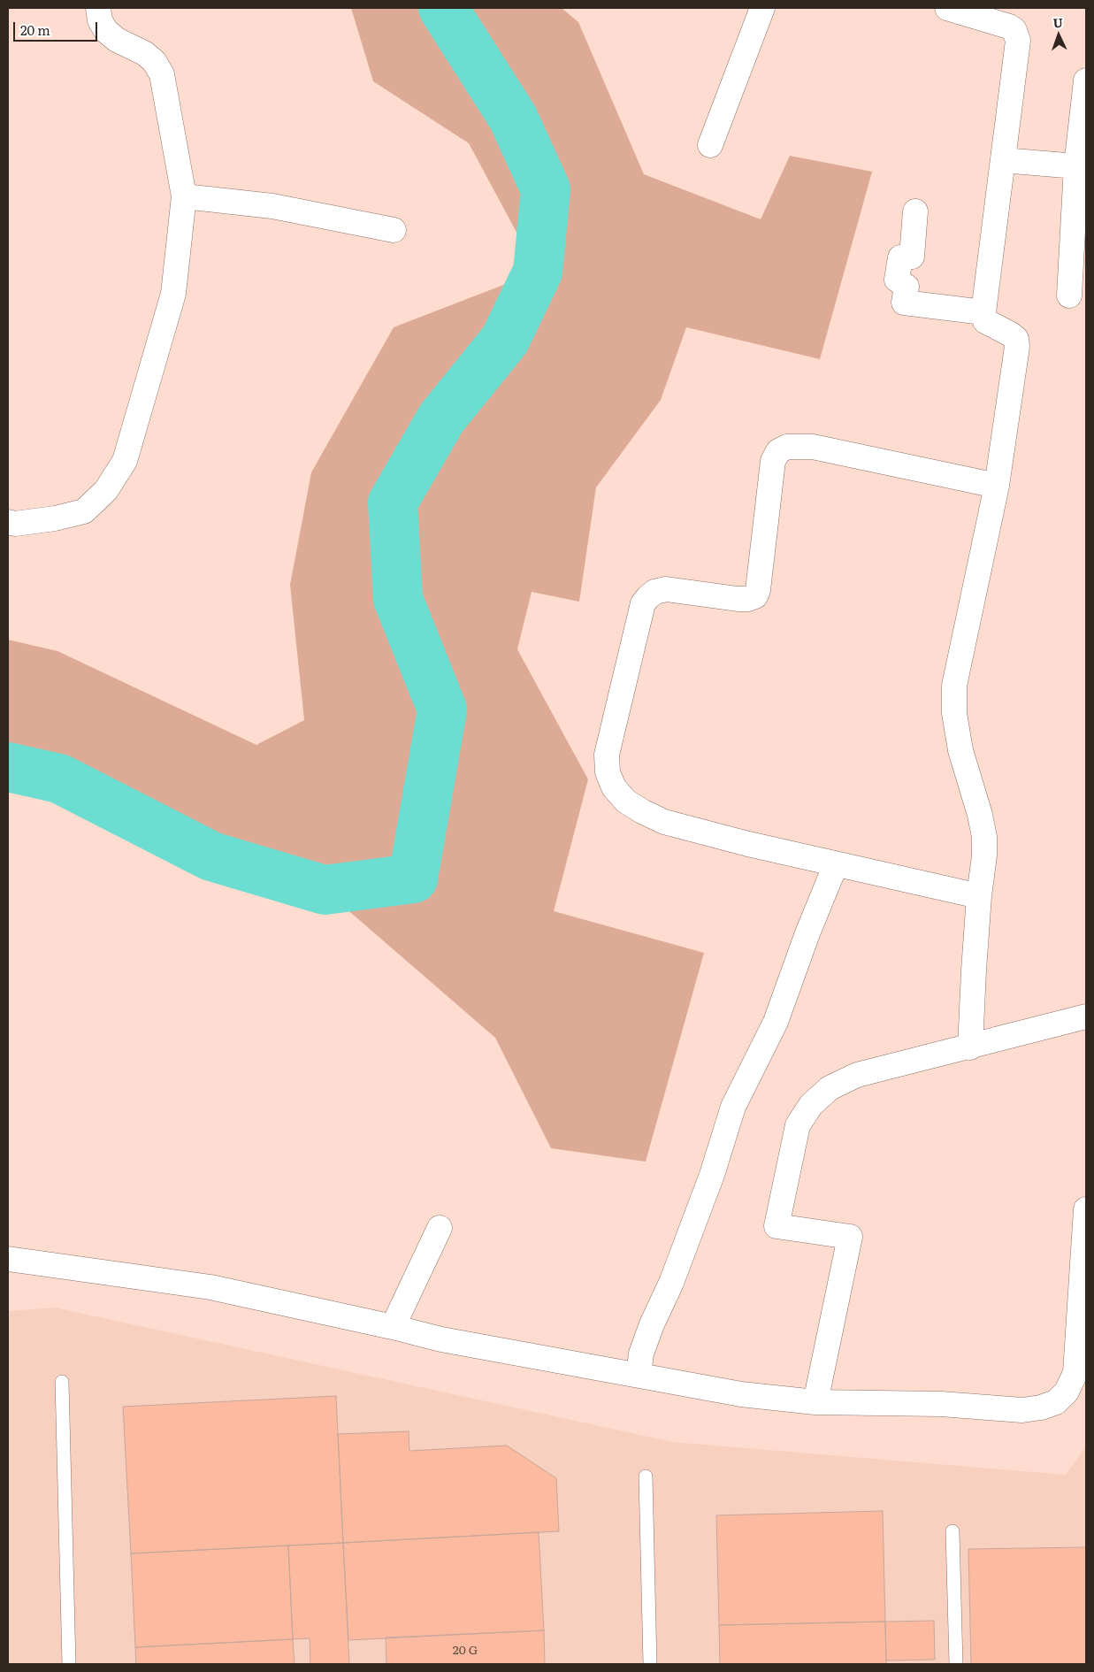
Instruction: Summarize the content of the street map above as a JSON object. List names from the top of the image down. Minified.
{"house_numbers":["20 G"],"scale_bar":"20 m","north":"top"}
